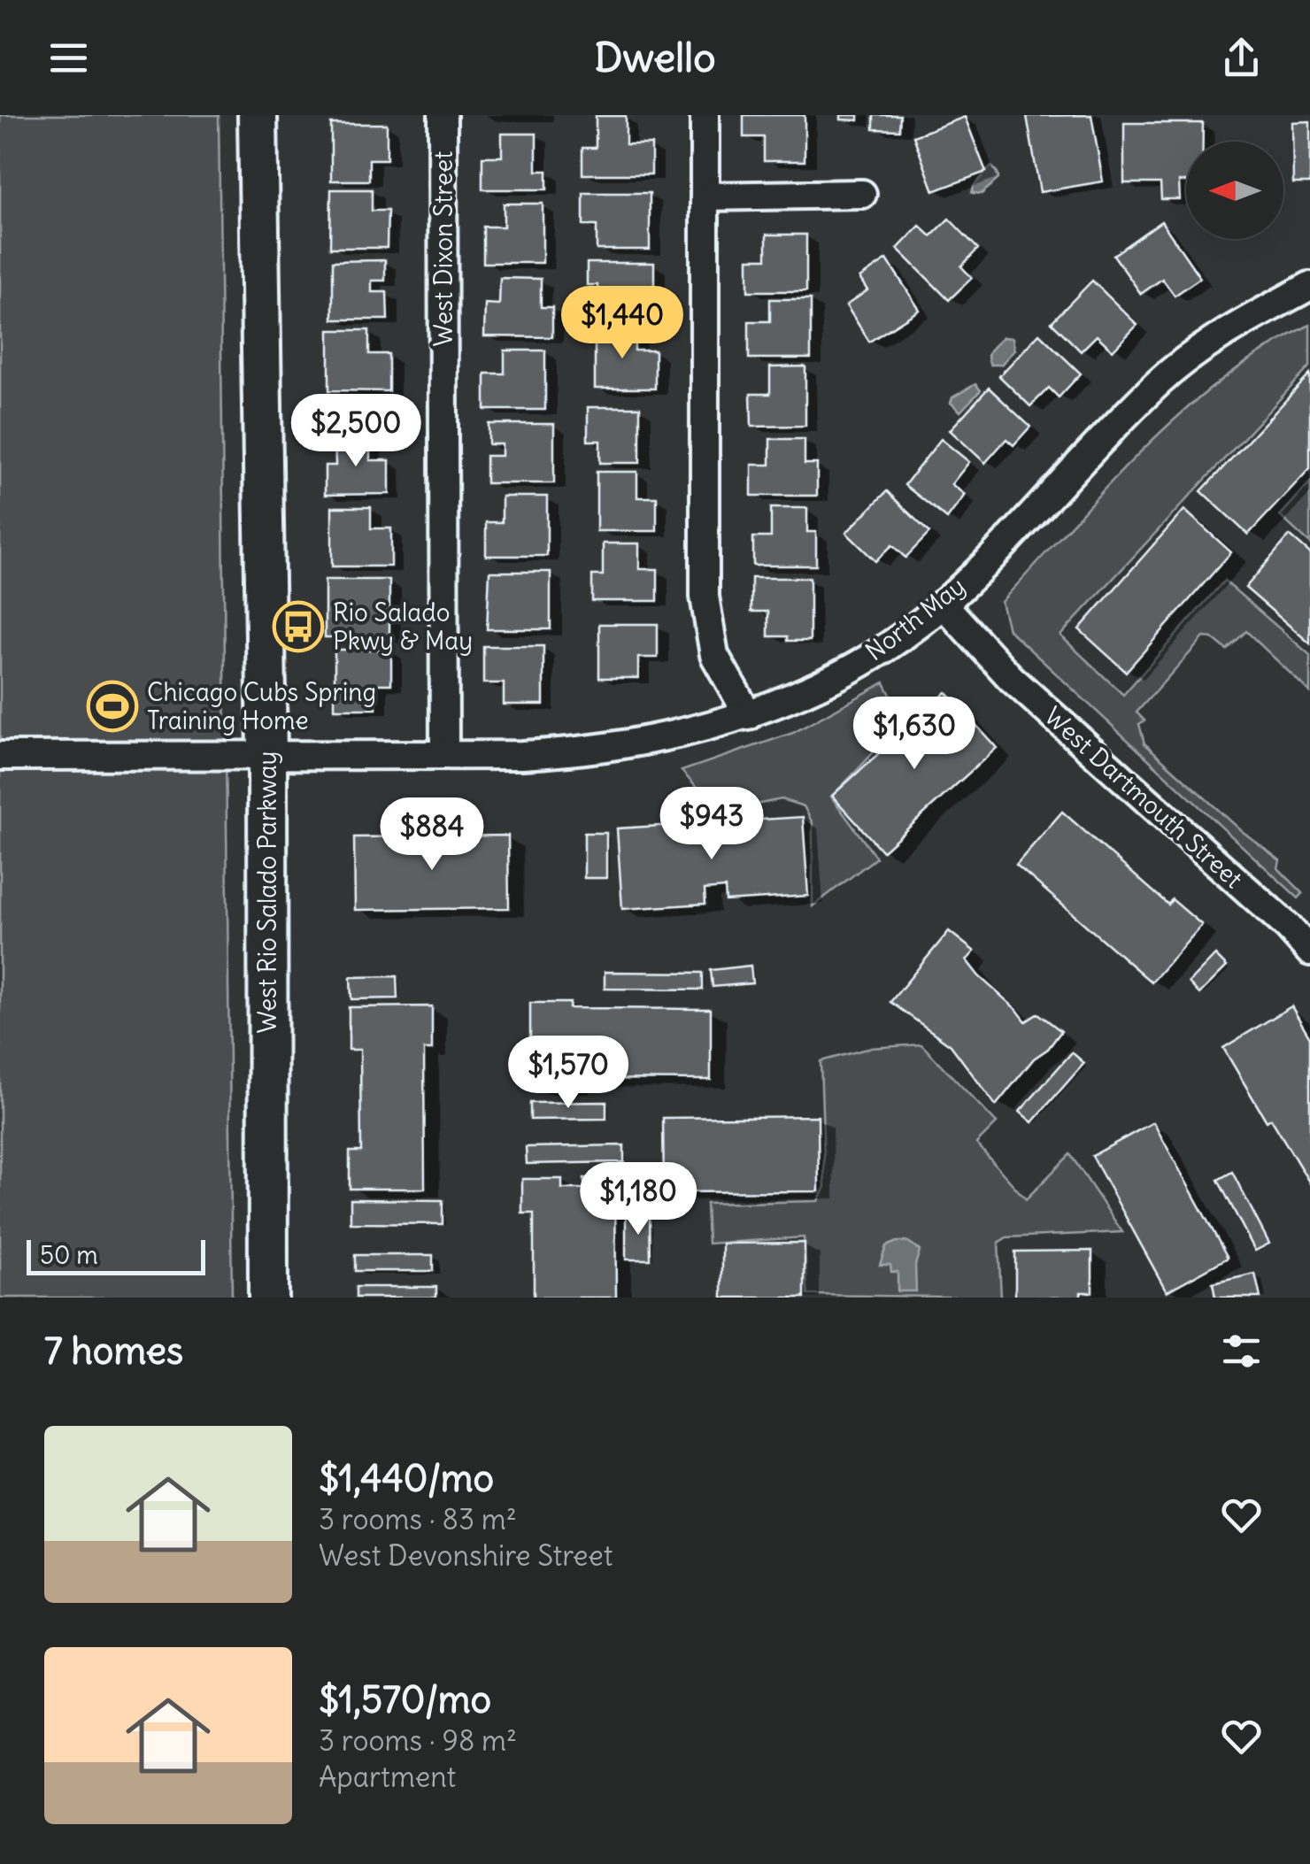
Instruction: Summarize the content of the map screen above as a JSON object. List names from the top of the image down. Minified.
{"streets":{"main road":["West Rio Salado Parkway"],"street":["West Dixon Street","North May","West Dartmouth Street"]},"crossings":[["West Dixon Street","North May"],["North May","West Dartmouth Street"],["North May","West Rio Salado Parkway"]],"places":{"bus stop":["Rio Salado Pkwy & May"],"sports":["Chicago Cubs Spring Training Home"]},"scale_bar":"50 m","north":"left","page":{"header":"Dwello","price":["$1,440","$2,500","$1,630","$943","$884","$1,570","$1,180"],"scale":"50 m","heading":"7 homes","list":[{"name":"$1,440/mo","note":"3 rooms · 83 m² · West Devonshire Street"},{"name":"$1,570/mo","note":"3 rooms · 98 m² · Apartment"}]}}
